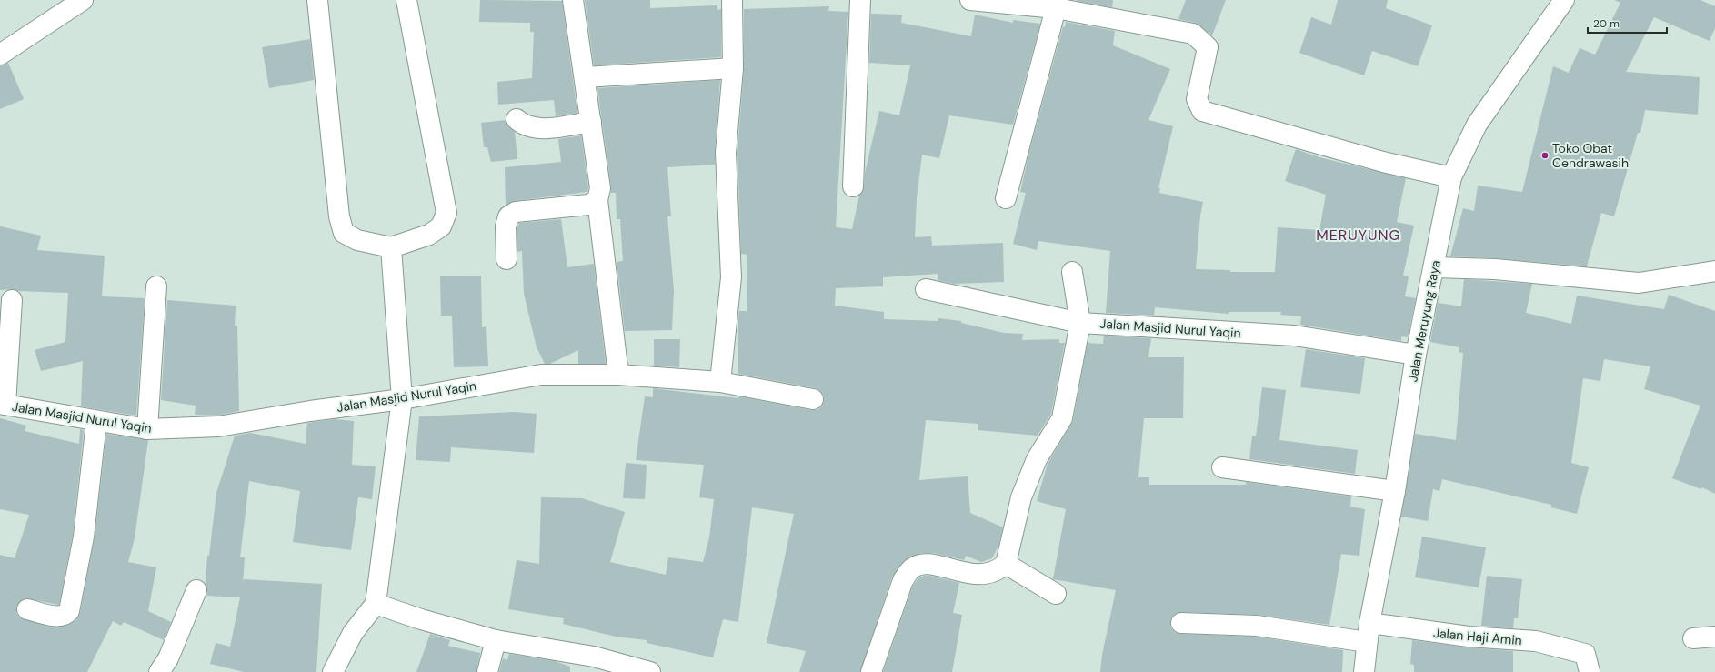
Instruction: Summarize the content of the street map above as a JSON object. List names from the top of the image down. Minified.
{"streets":{"street":["Jalan Meruyung Raya","Jalan Masjid Nurul Yaqin","Jalan Haji Amin"]},"crossings":[["Jalan Meruyung Raya","Jalan Masjid Nurul Yaqin"],["Jalan Meruyung Raya","Jalan Haji Amin"]],"districts":["MERUYUNG"],"places":["Toko Obat Cendrawasih"],"scale_bar":"20 m"}
